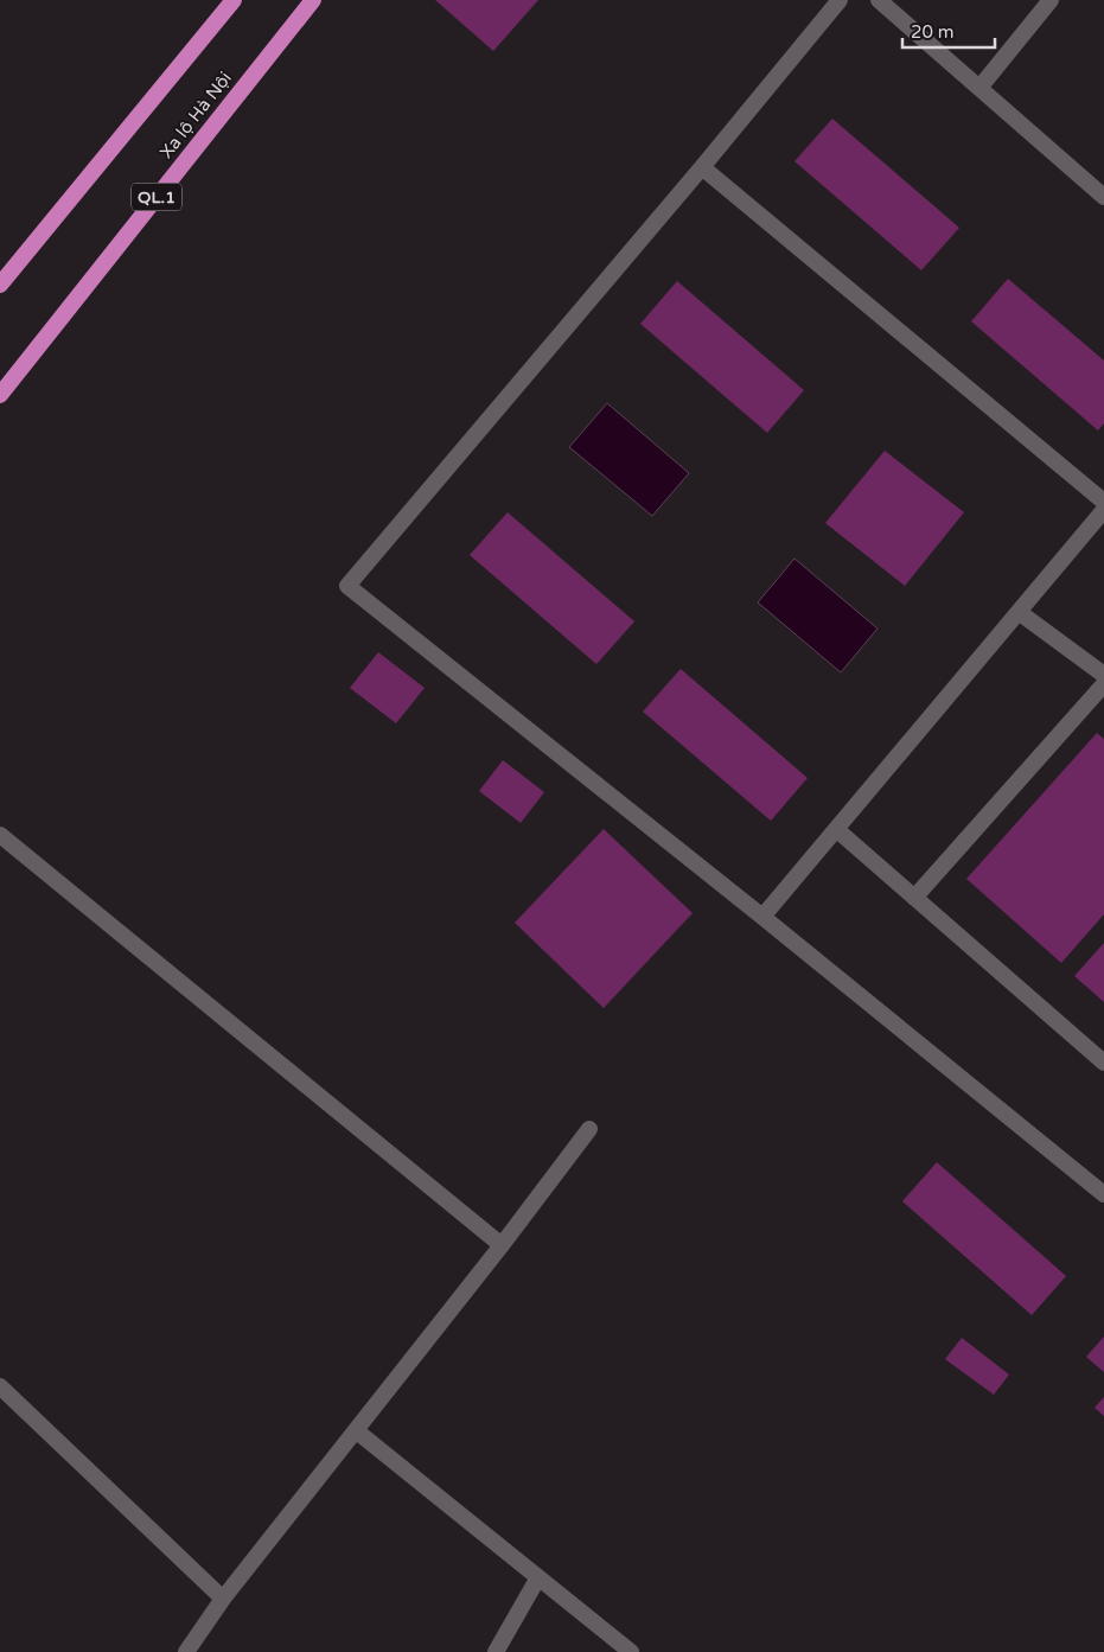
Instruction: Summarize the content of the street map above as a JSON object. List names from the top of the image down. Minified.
{"streets":{"highway":["Xa lộ Hà Nội","QL.1"]},"scale_bar":"20 m"}
